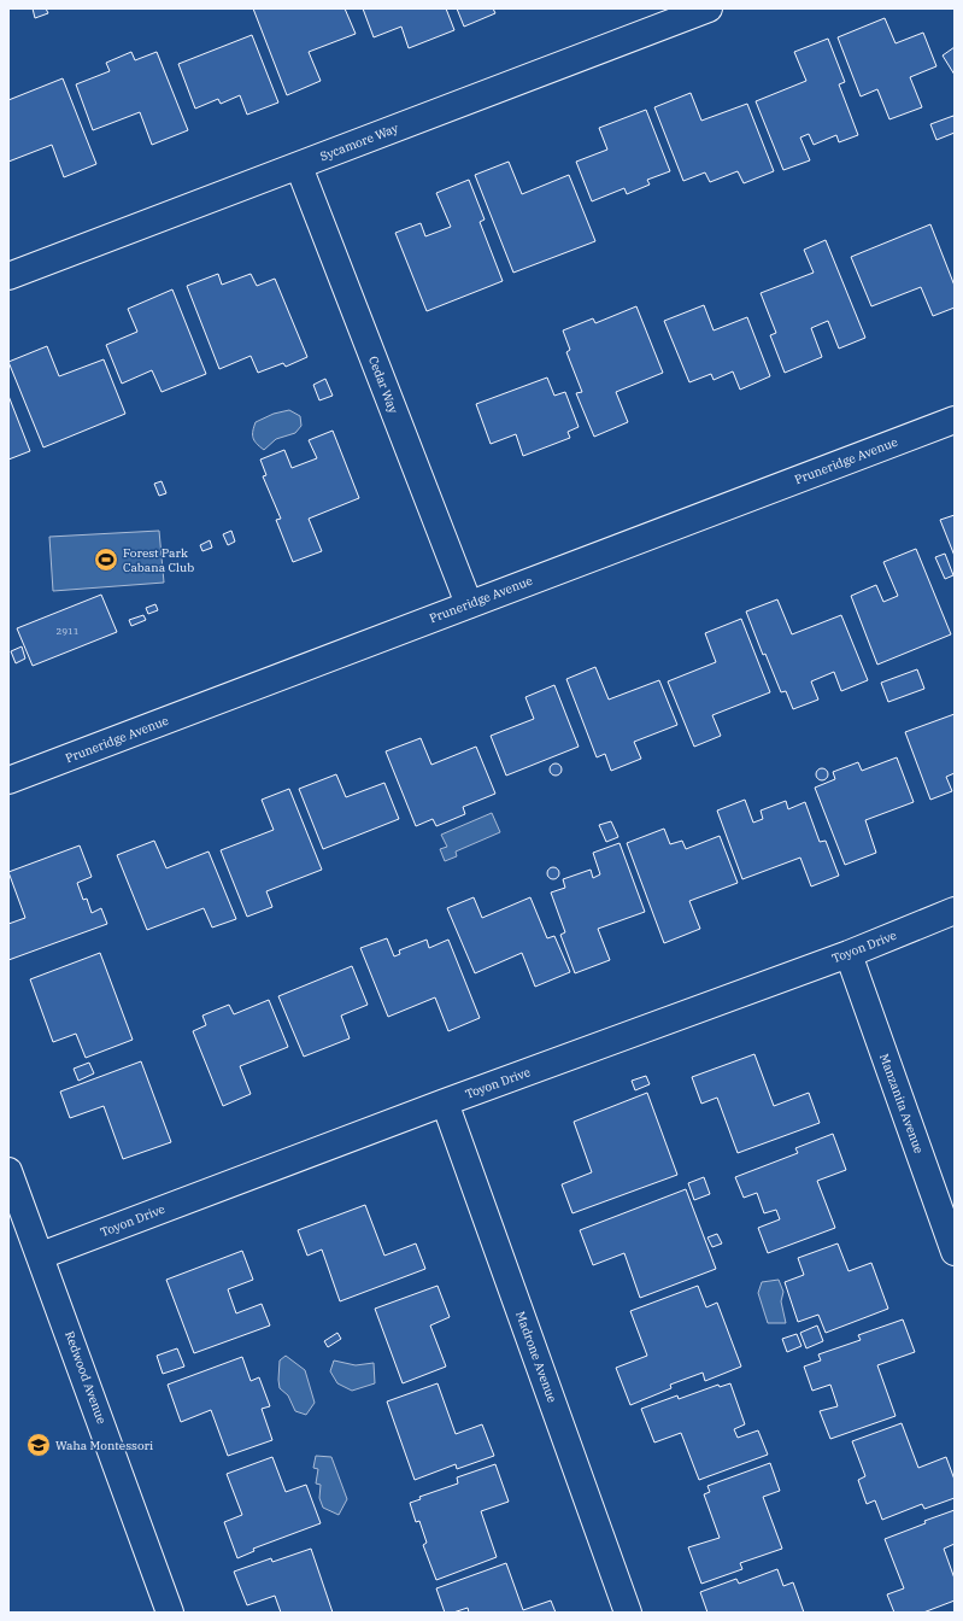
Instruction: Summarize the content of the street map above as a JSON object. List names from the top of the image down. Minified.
{"streets":{"street":["Sycamore Way","Cedar Way","Pruneridge Avenue","Toyon Drive","Manzanita Avenue","Madrone Avenue","Redwood Avenue"]},"crossings":[["Sycamore Way","Cedar Way"],["Cedar Way","Pruneridge Avenue"],["Toyon Drive","Manzanita Avenue"],["Toyon Drive","Madrone Avenue"],["Toyon Drive","Redwood Avenue"]],"places":{"sports":["Forest Park Cabana Club"],"school or university":["Waha Montessori"]},"house_numbers":["2911"]}
